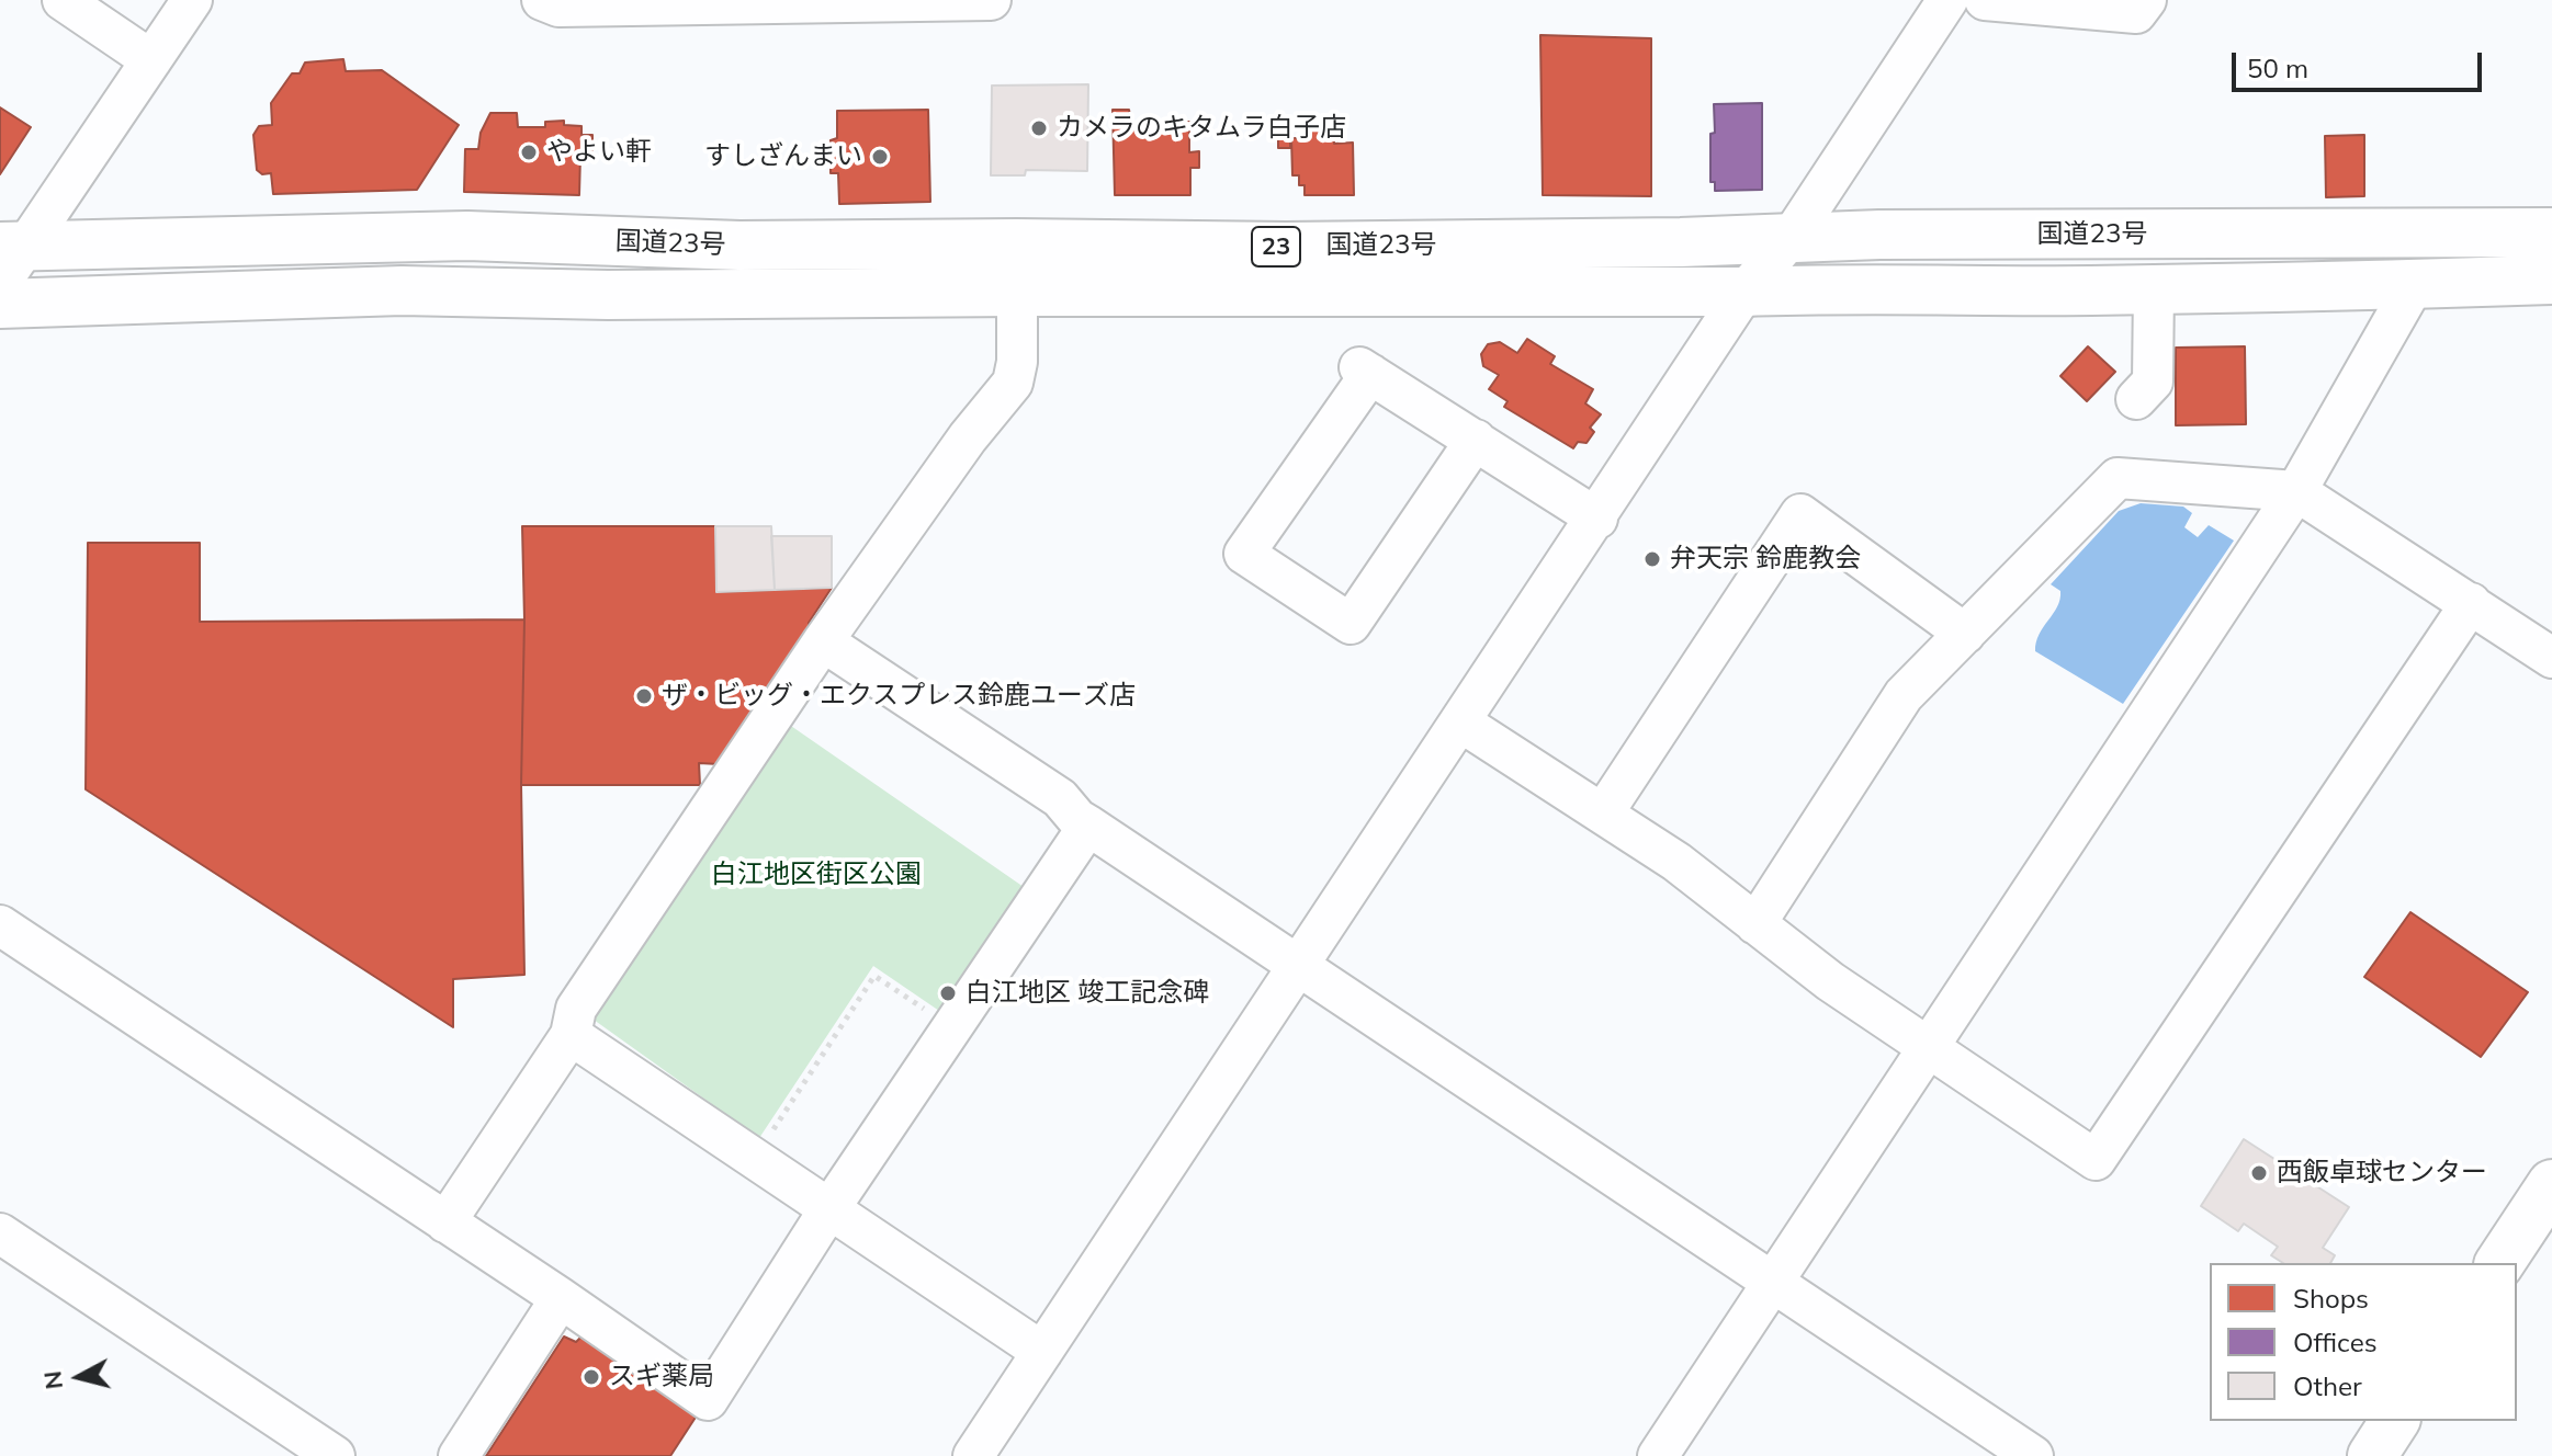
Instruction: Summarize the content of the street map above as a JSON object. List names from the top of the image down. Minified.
{"streets":{"main road":["国道23号","23"]},"parks":["白江地区街区公園"],"places":["カメラのキタムラ白子店","やよい軒","すしざんまい","弁天宗 鈴鹿教会","ザ・ビッグ・エクスプレス鈴鹿ユーズ店","白江地区 竣工記念碑","西飯卓球センター","スギ薬局"],"legend":["Shops","Offices","Other"],"scale_bar":"50 m","north":"left"}
